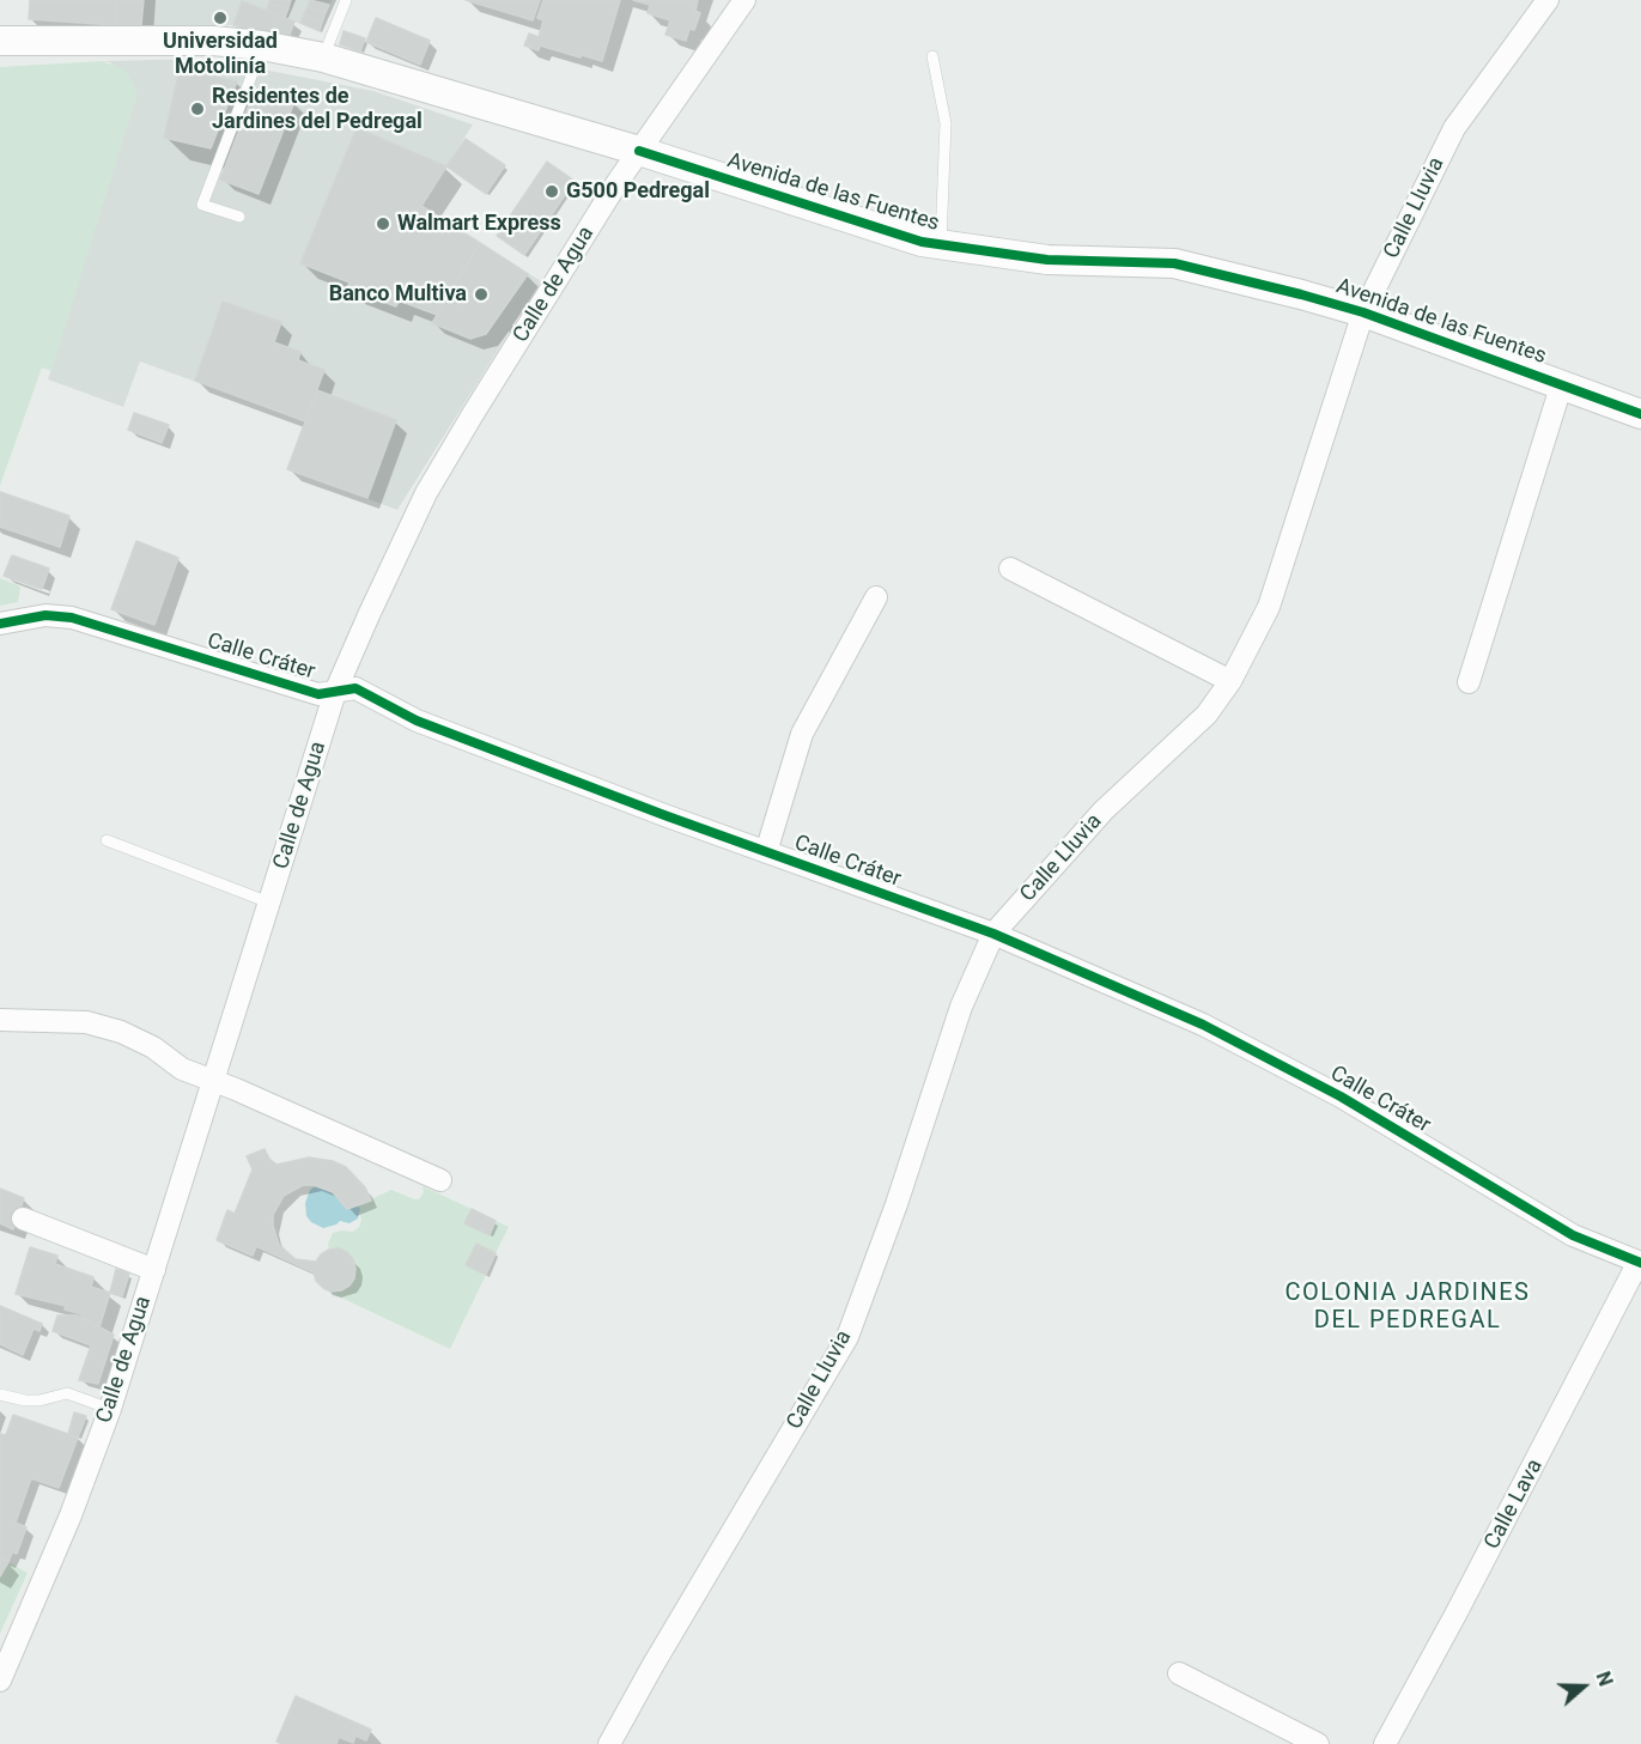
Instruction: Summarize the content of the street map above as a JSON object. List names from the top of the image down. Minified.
{"streets":{"street":["Avenida de las Fuentes","Calle Lluvia","Calle de Agua","Calle Cráter","Calle Lava"]},"crossings":[["Avenida de las Fuentes","Calle Lluvia"],["Avenida de las Fuentes","Calle de Agua"],["Calle Lluvia","Calle Cráter"],["Calle de Agua","Calle Cráter"],["Calle Cráter","Calle Lava"]],"districts":["COLONIA JARDINES DEL PEDREGAL"],"places":["Universidad Motolinía","Residentes de Jardines del Pedregal","G500 Pedregal","Walmart Express","Banco Multiva"],"north":"right"}
